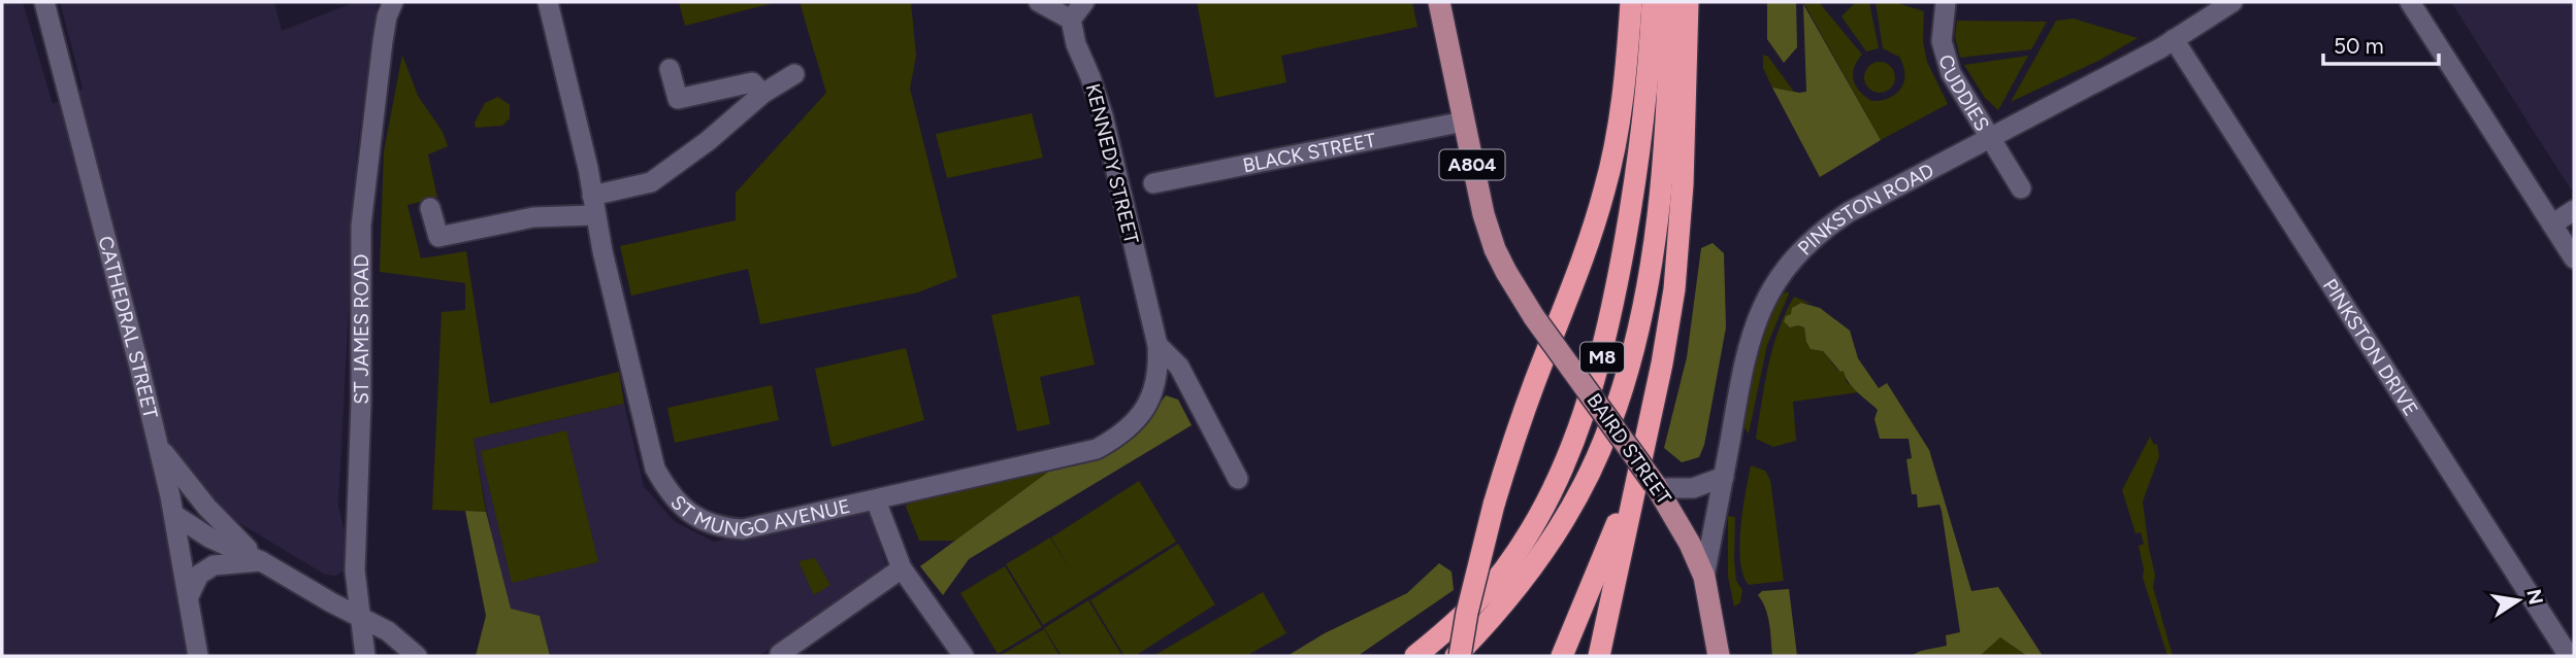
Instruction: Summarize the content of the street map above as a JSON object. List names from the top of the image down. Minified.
{"streets":{"highway":["M8"],"main road":["A804","BAIRD STREET"],"street":["CUDDIES","BLACK STREET","KENNEDY STREET","PINKSTON ROAD","CATHEDRAL STREET","ST JAMES ROAD","PINKSTON DRIVE","ST MUNGO AVENUE"]},"crossings":[["CUDDIES","PINKSTON ROAD"],["BLACK STREET","BAIRD STREET"],["KENNEDY STREET","ST MUNGO AVENUE"],["A804","PINKSTON ROAD"],["A804","BAIRD STREET"],["PINKSTON ROAD","PINKSTON DRIVE"],["PINKSTON ROAD","BAIRD STREET"]],"scale_bar":"50 m","north":"right"}
